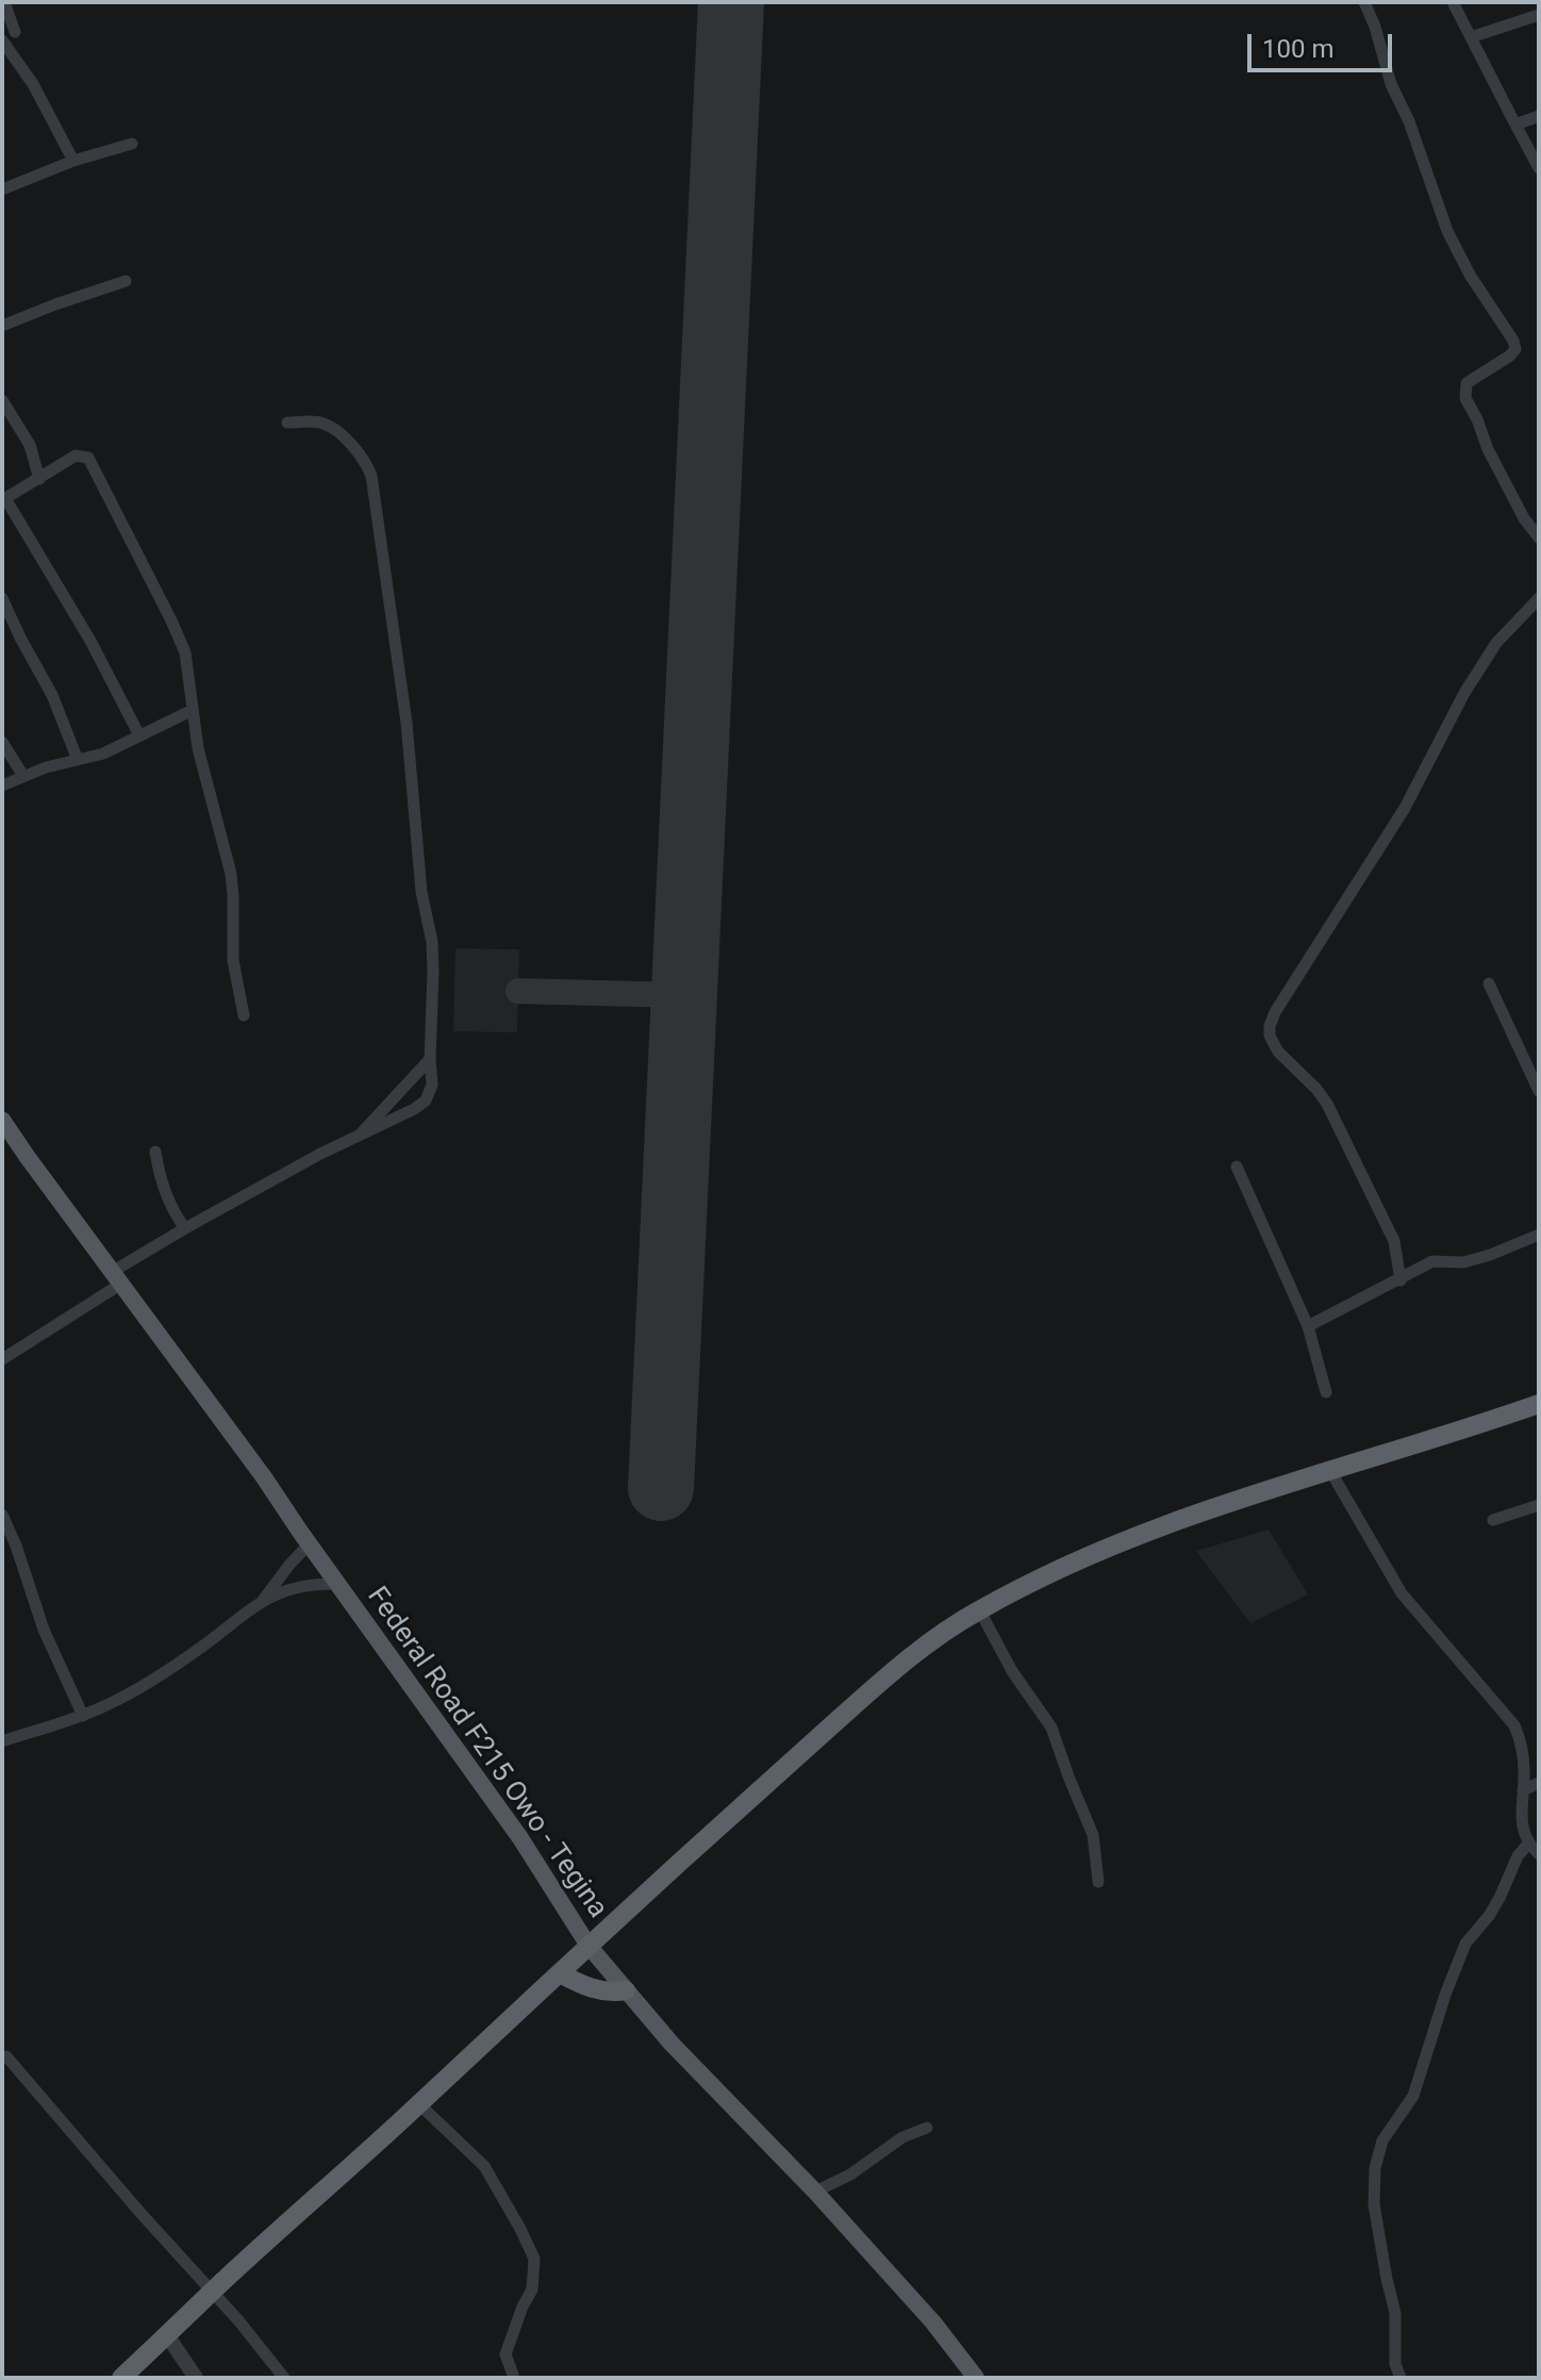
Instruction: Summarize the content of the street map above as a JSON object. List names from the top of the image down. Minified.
{"streets":{"main road":["Federal Road F215 Owo - Tegina"]},"scale_bar":"100 m"}
